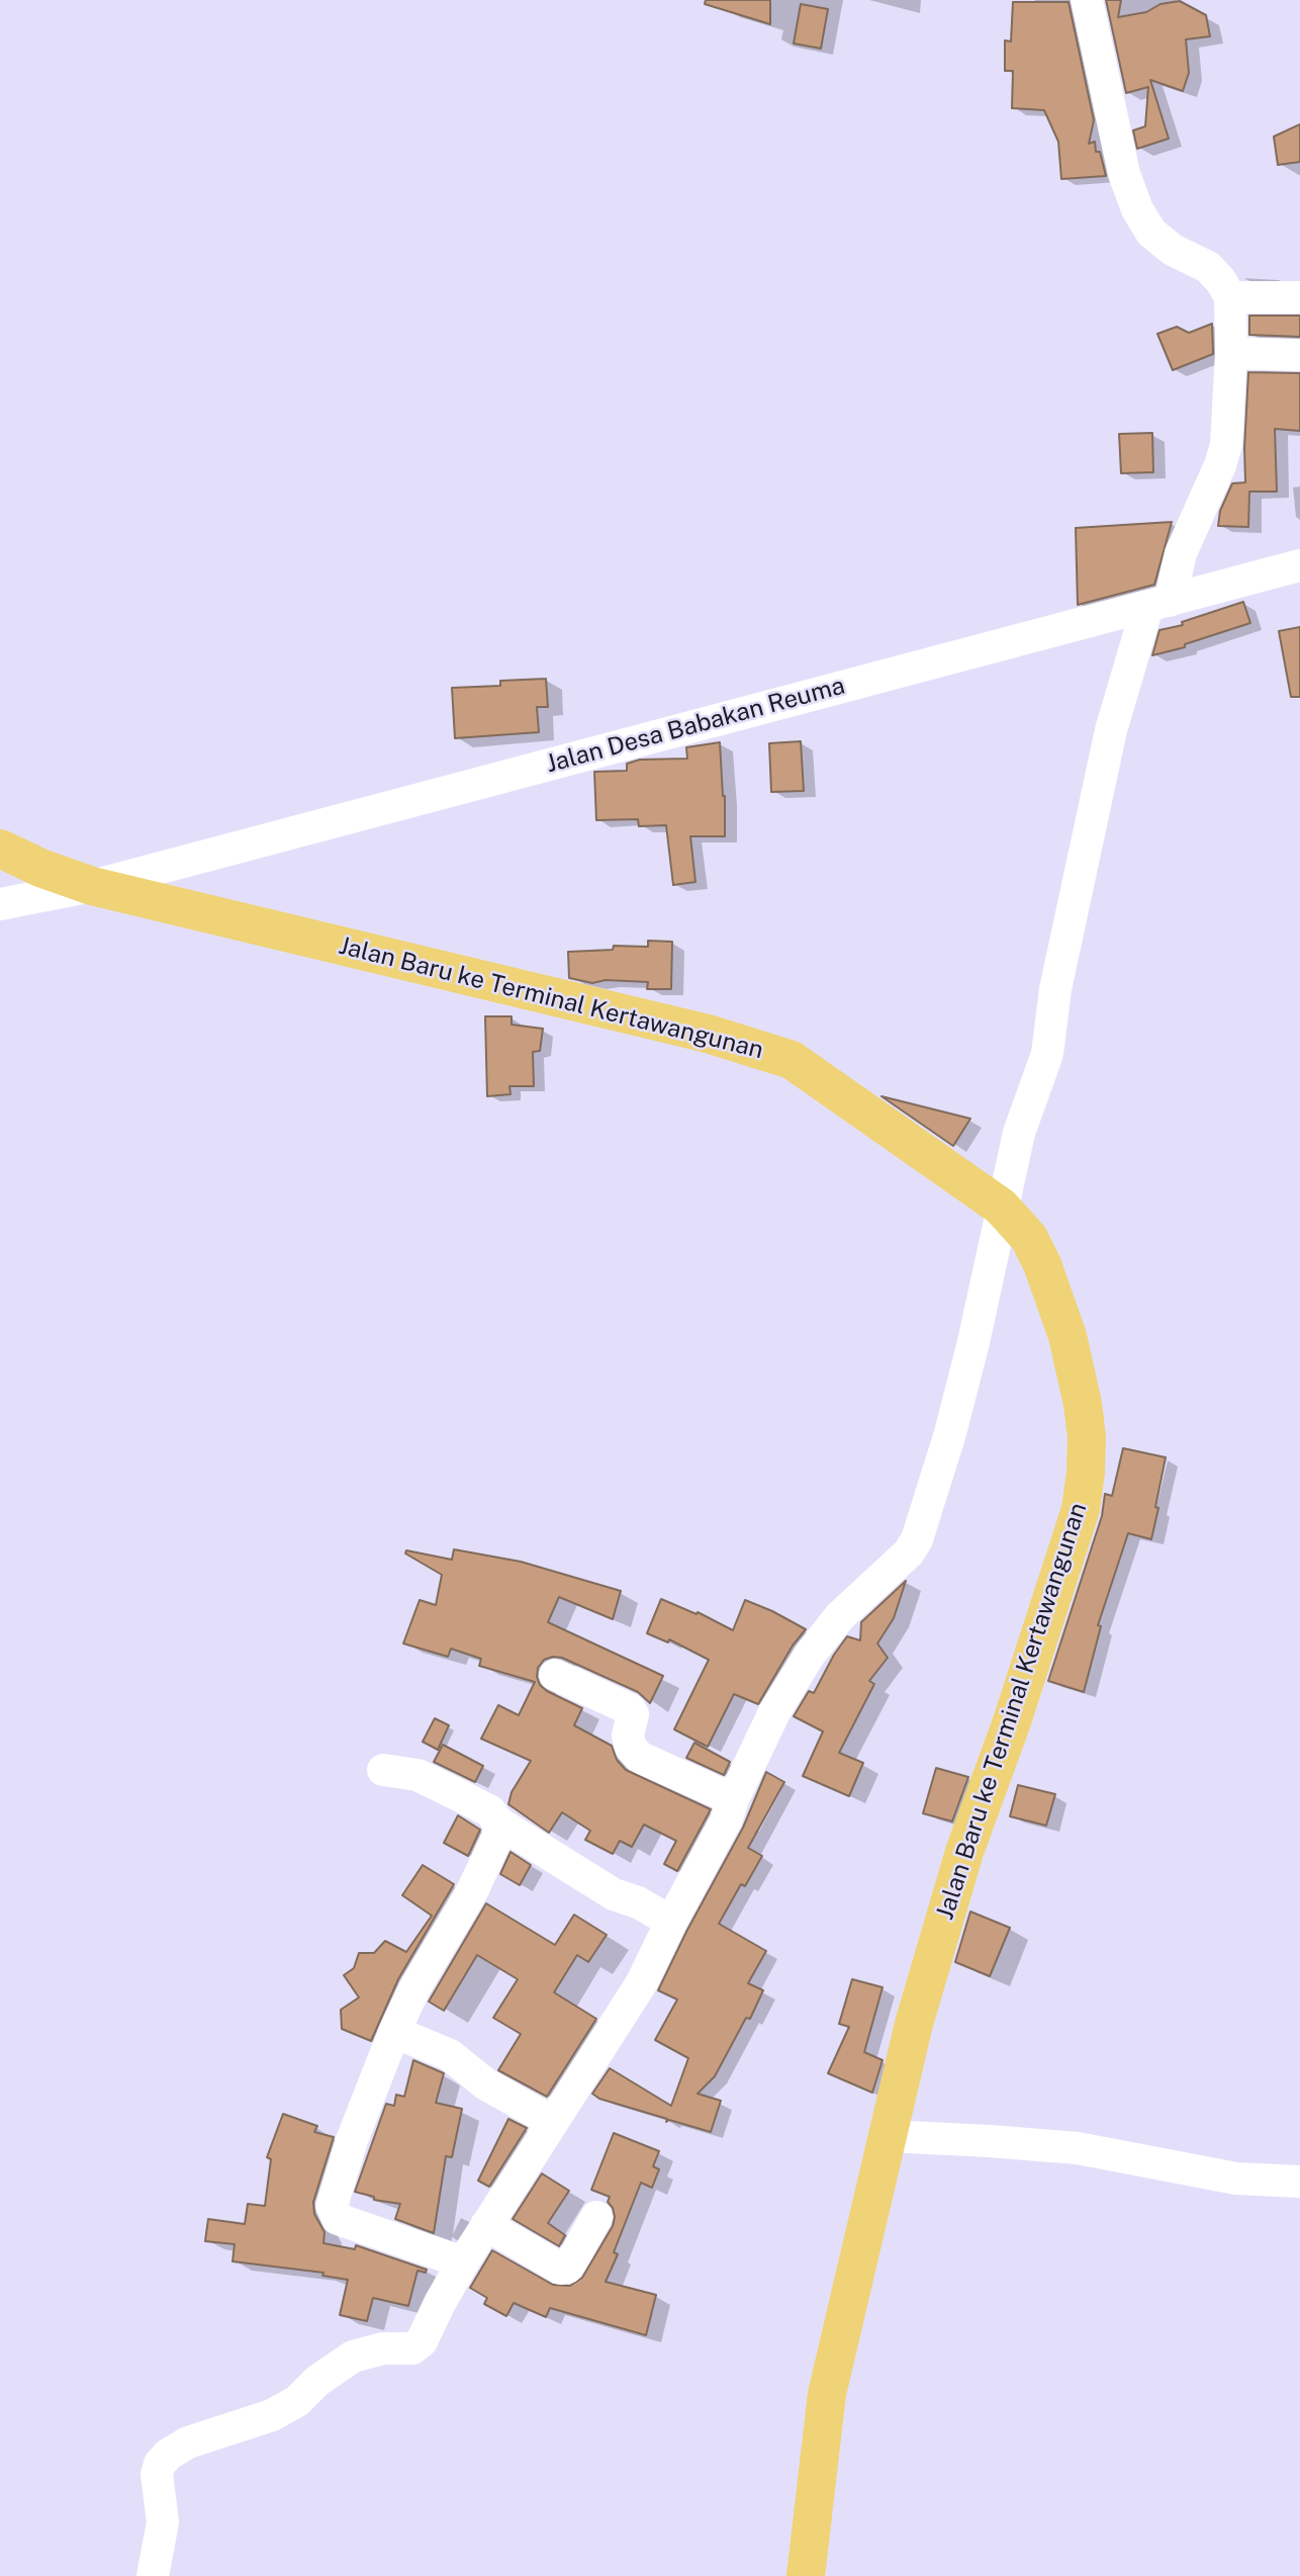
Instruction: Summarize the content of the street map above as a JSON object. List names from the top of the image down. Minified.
{"streets":{"main road":["Jalan Baru ke Terminal Kertawangunan"],"street":["Jalan Desa Babakan Reuma"]},"crossings":[["Jalan Desa Babakan Reuma","Jalan Baru ke Terminal Kertawangunan"]]}
